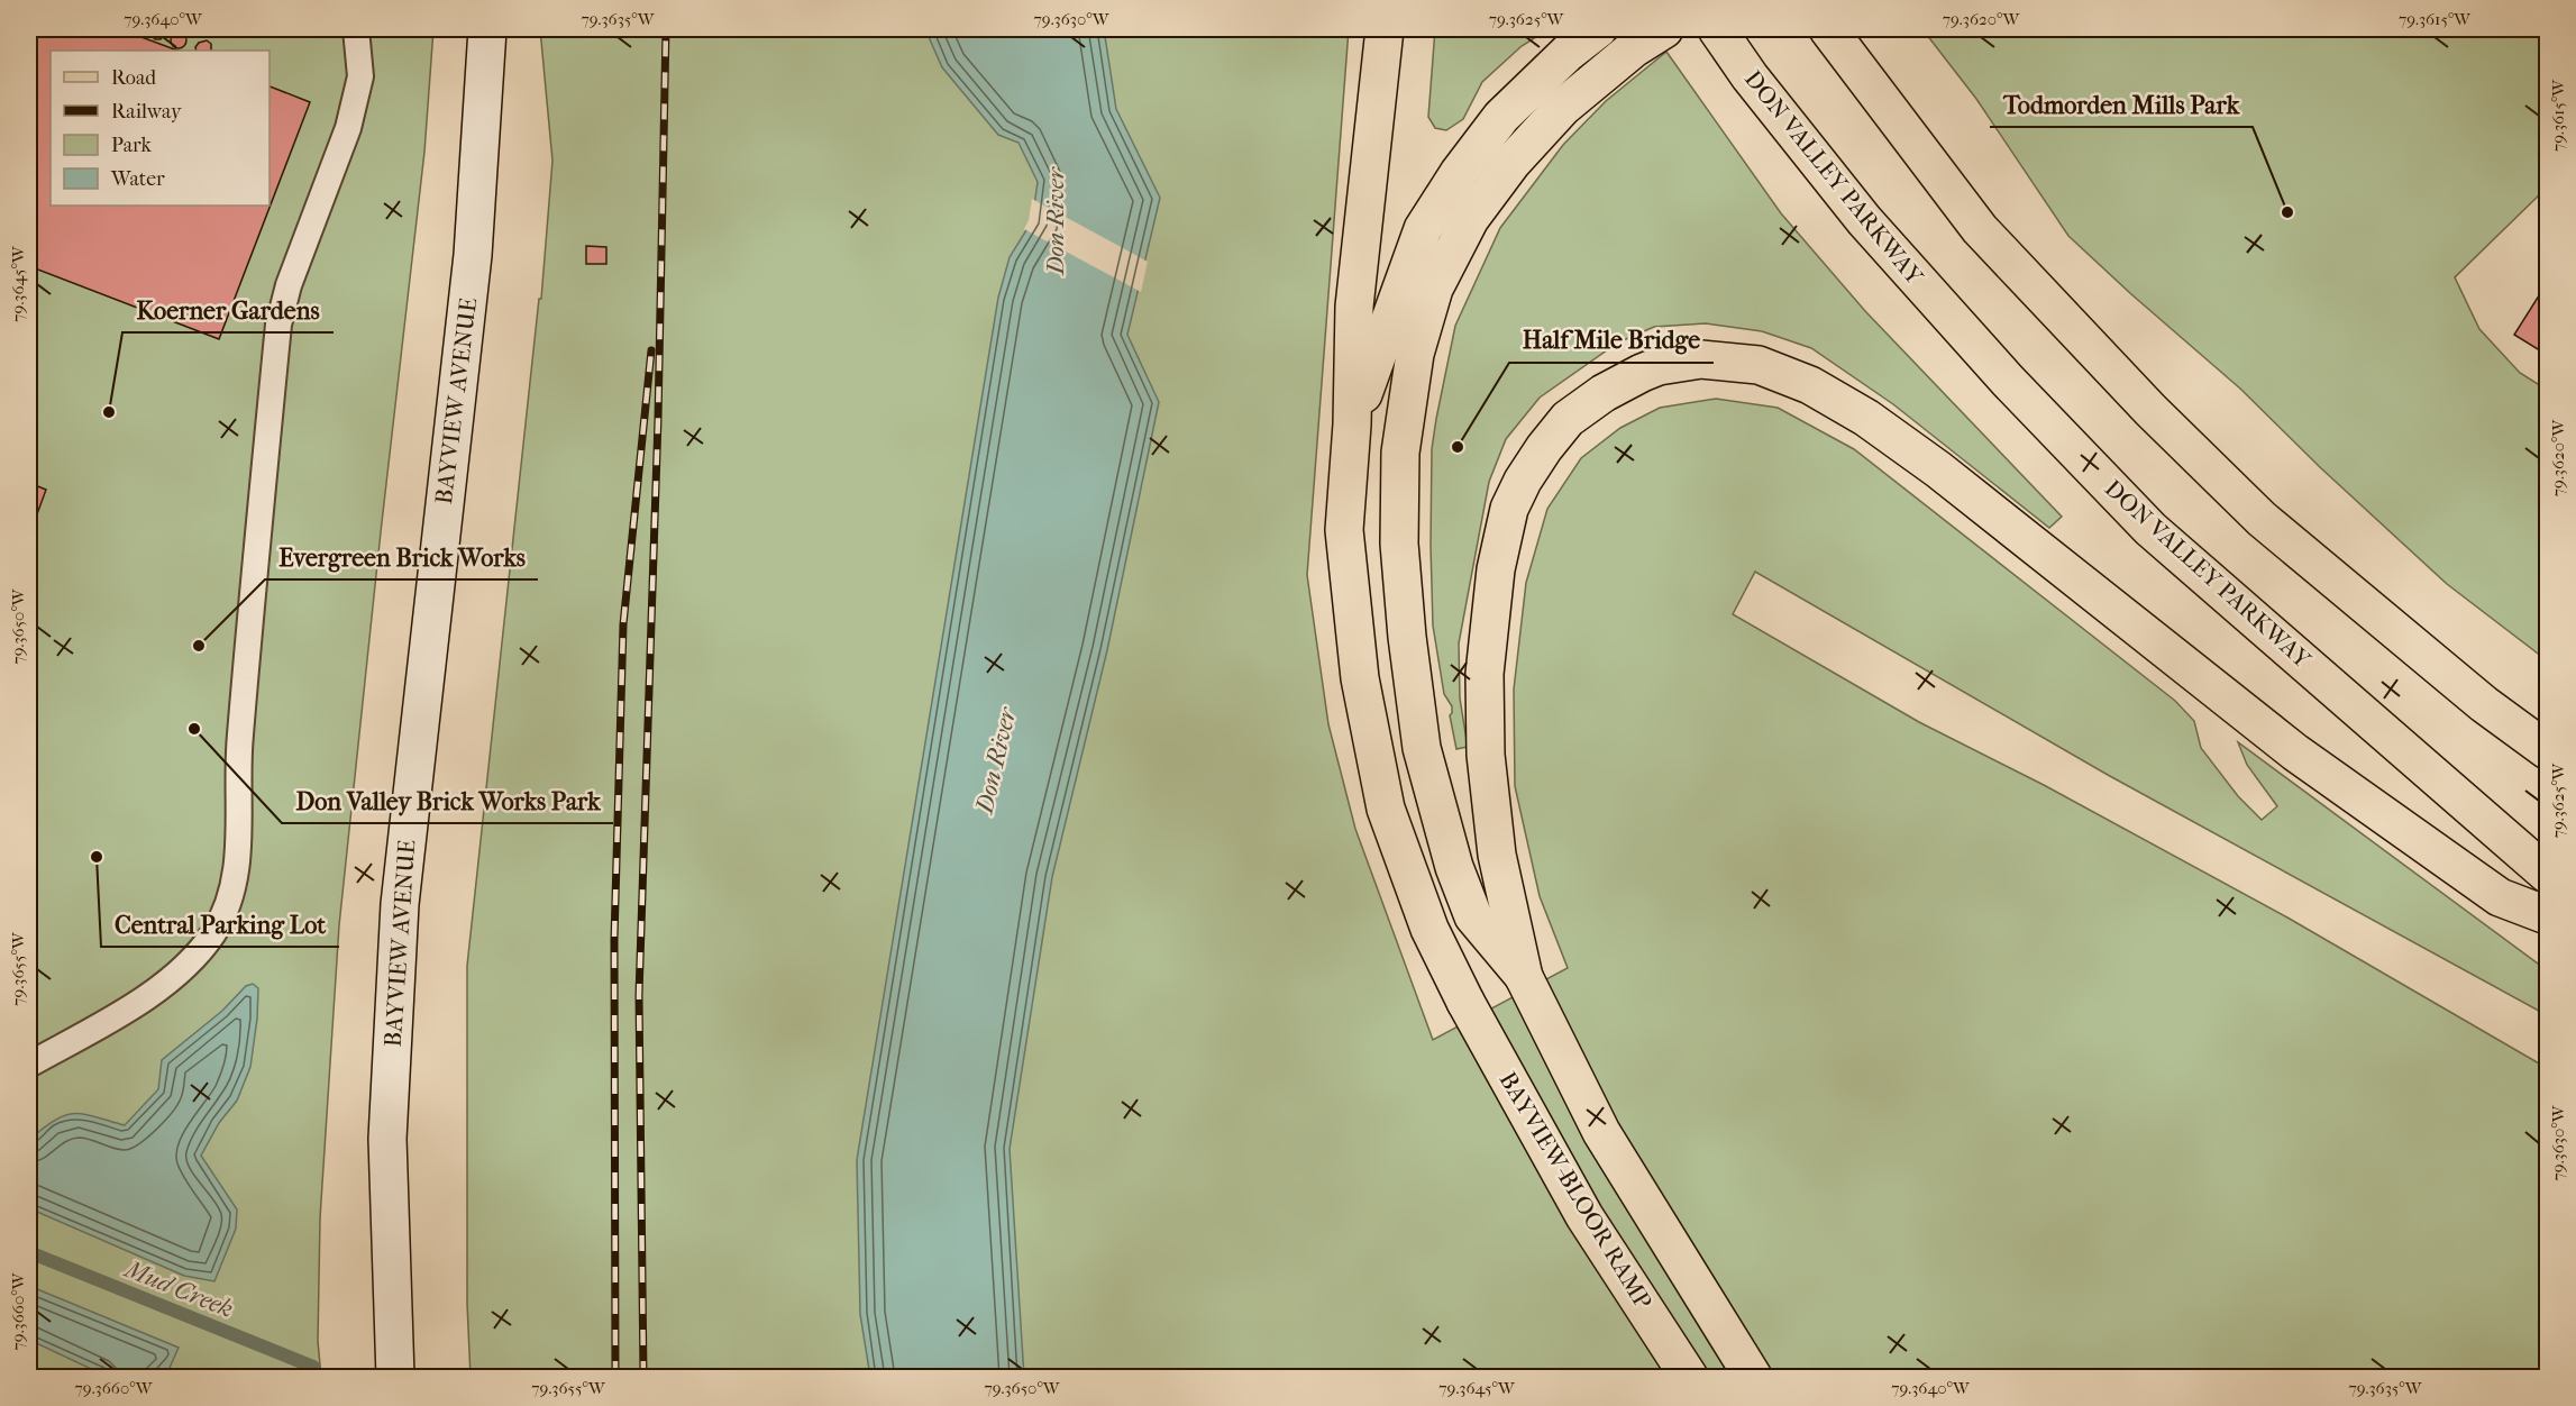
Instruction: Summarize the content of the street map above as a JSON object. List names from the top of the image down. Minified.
{"streets":{"main road":["DON VALLEY PARKWAY","BAYVIEW AVENUE","BAYVIEW-BLOOR RAMP"]},"water":["Don River","Mud Creek"],"places":["Todmorden Mills Park","Koerner Gardens","Half Mile Bridge","Evergreen Brick Works","Don Valley Brick Works Park","Central Parking Lot"],"legend":["Road","Railway","Park","Water"],"coordinates":["79.3640°W","79.3635°W","79.3630°W","79.3625°W","79.3620°W","79.3615°W","79.3645°W","79.3650°W","79.3655°W","79.3660°W"]}
